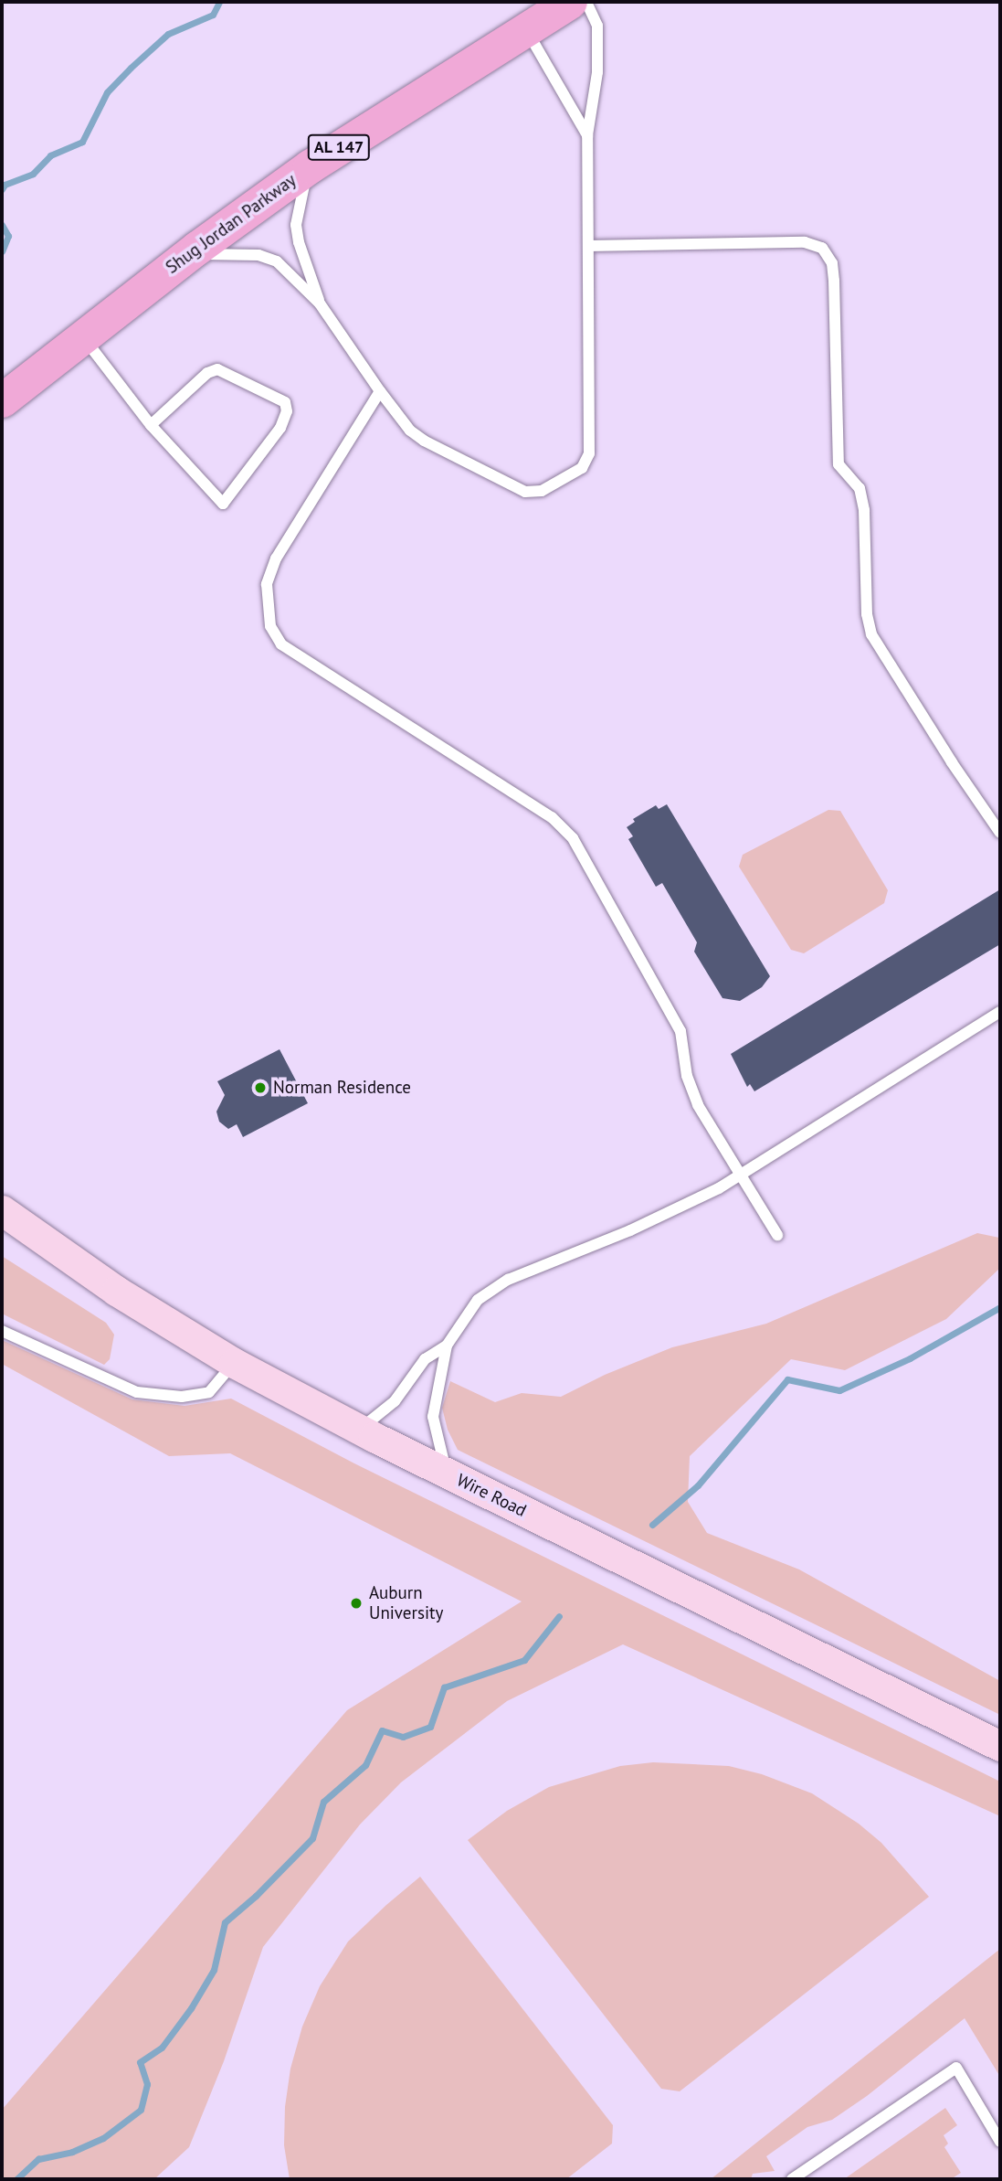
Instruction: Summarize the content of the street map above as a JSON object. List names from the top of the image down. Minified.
{"streets":{"main road":["AL 147","Shug Jordan Parkway"],"street":["Wire Road"]},"places":["Norman Residence","Auburn University"]}
